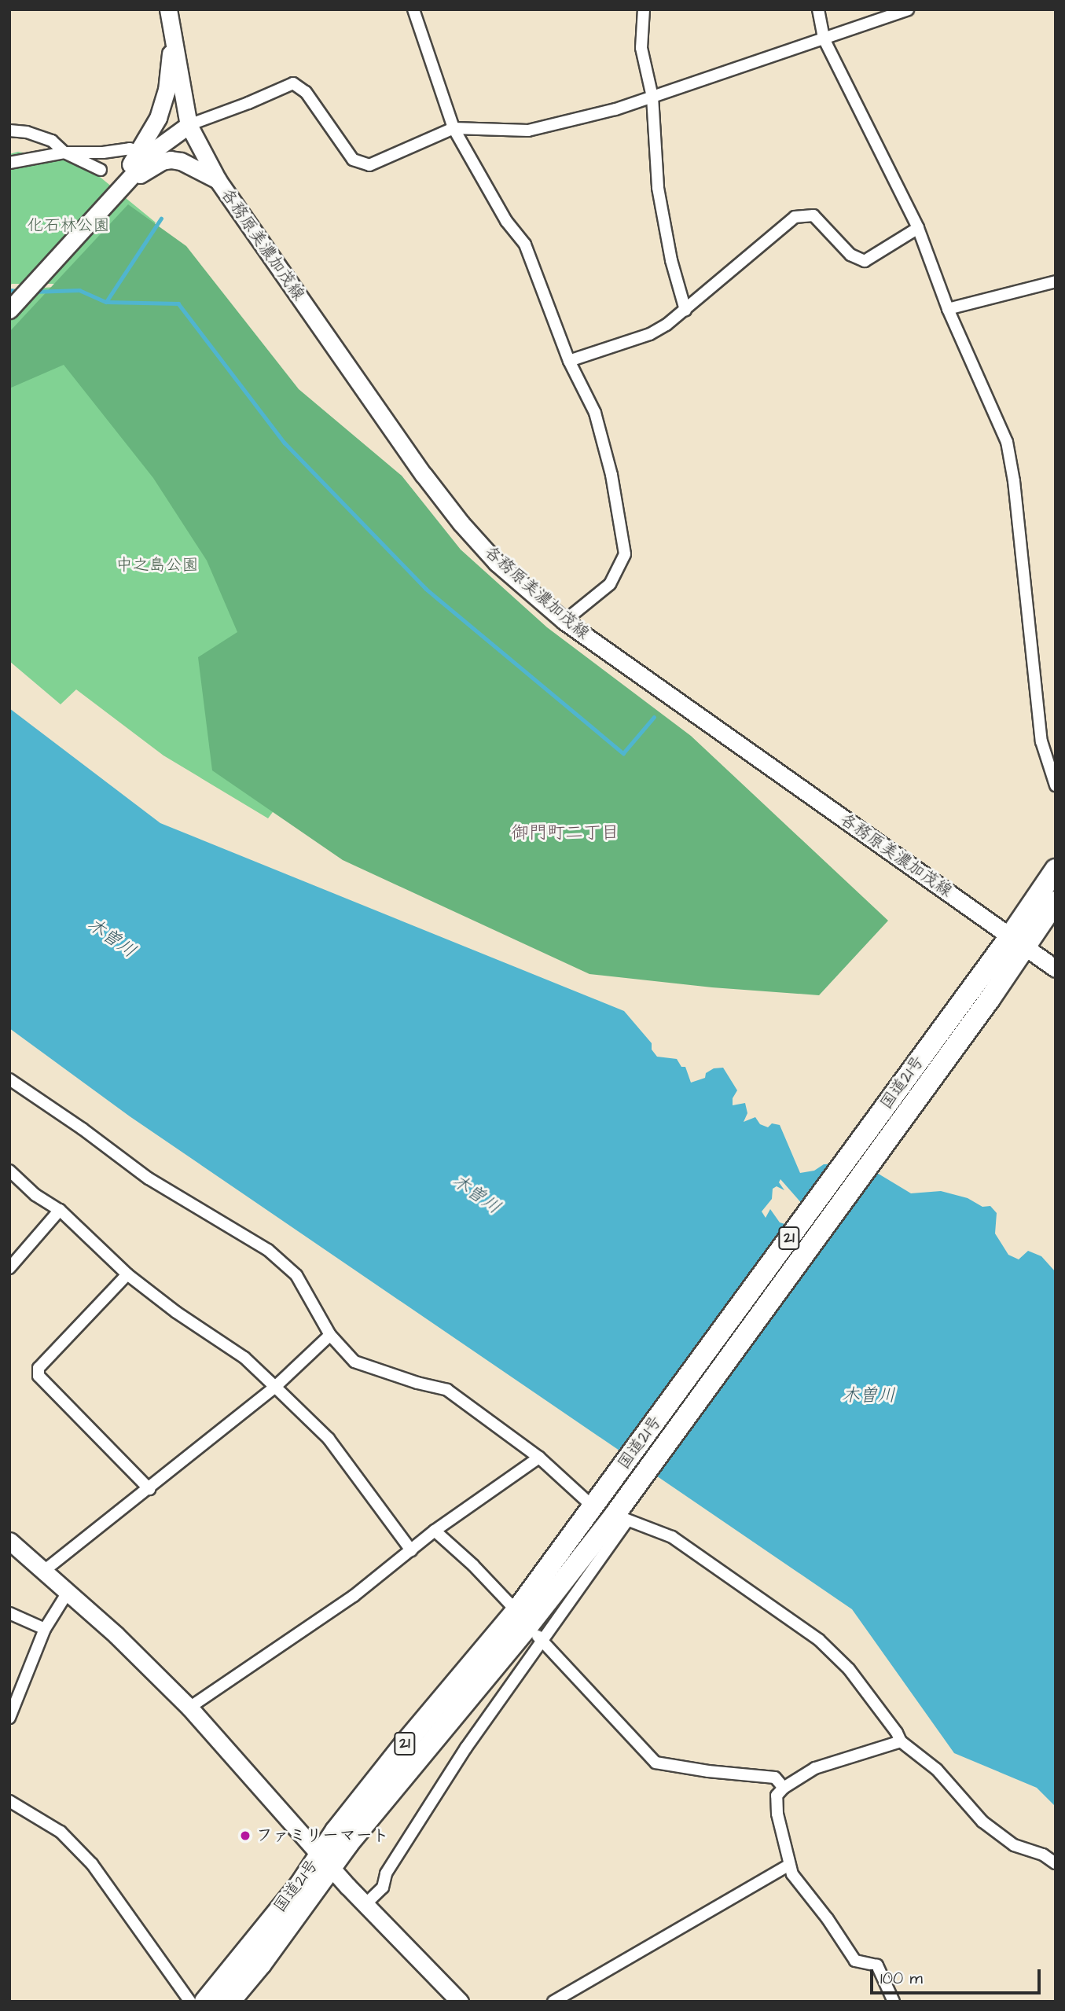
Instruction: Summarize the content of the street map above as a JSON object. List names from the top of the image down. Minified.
{"streets":{"highway":["国道21号","21"],"main road":["各務原美濃加茂線"]},"crossings":[["各務原美濃加茂線","国道21号"]],"districts":["御門町二丁目"],"water":["木曽川"],"parks":["化石林公園","中之島公園"],"places":["ファミリーマート"],"scale_bar":"100 m"}
